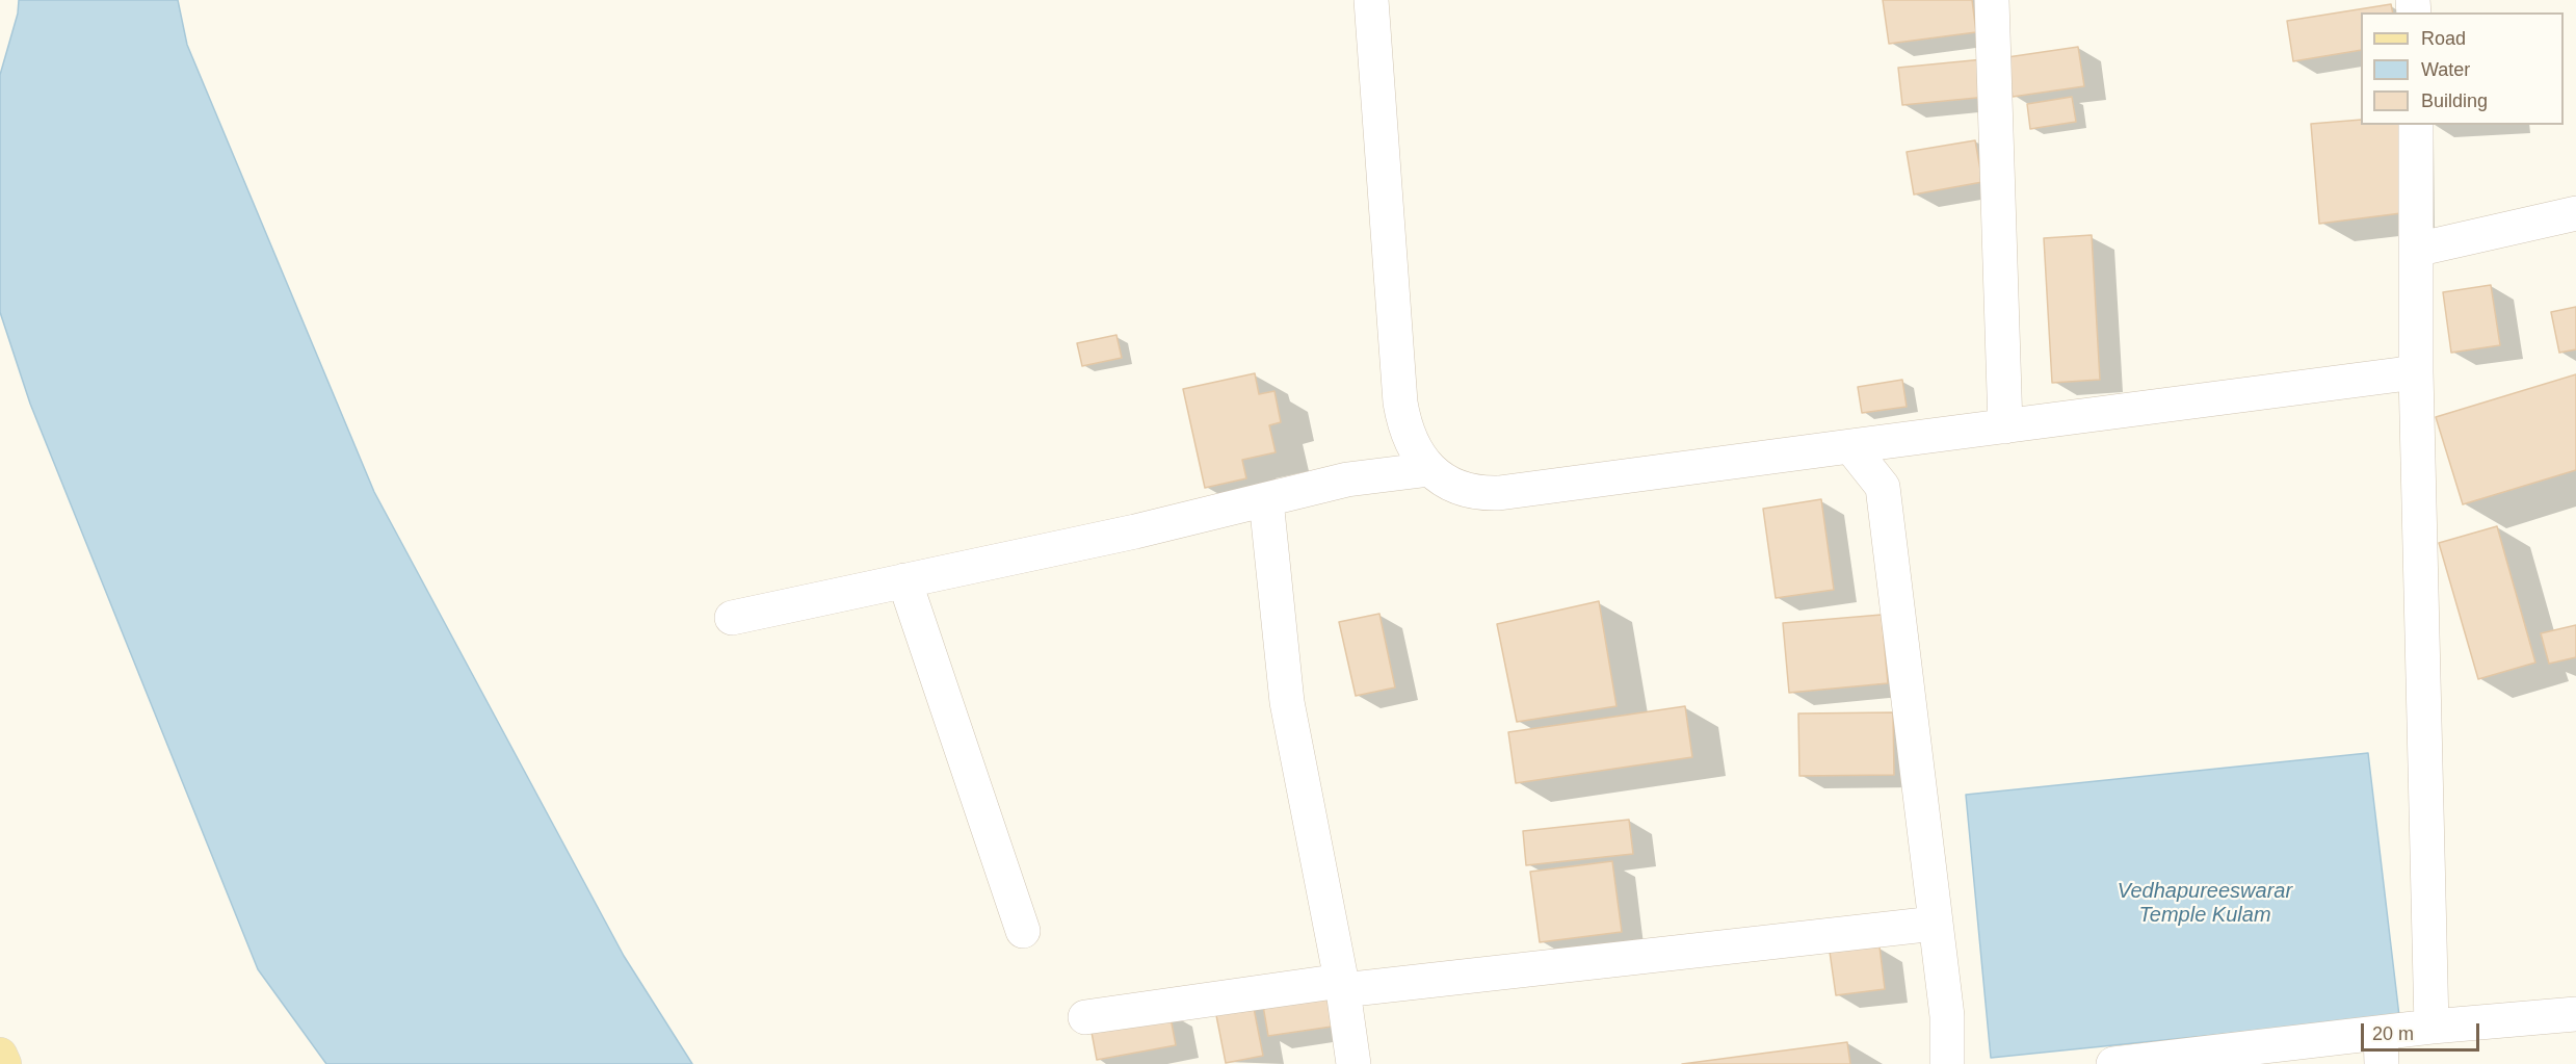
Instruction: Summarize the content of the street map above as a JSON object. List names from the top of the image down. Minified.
{"water":["Vedhapureeswarar Temple Kulam"],"legend":["Road","Water","Building"],"scale_bar":"20 m"}
